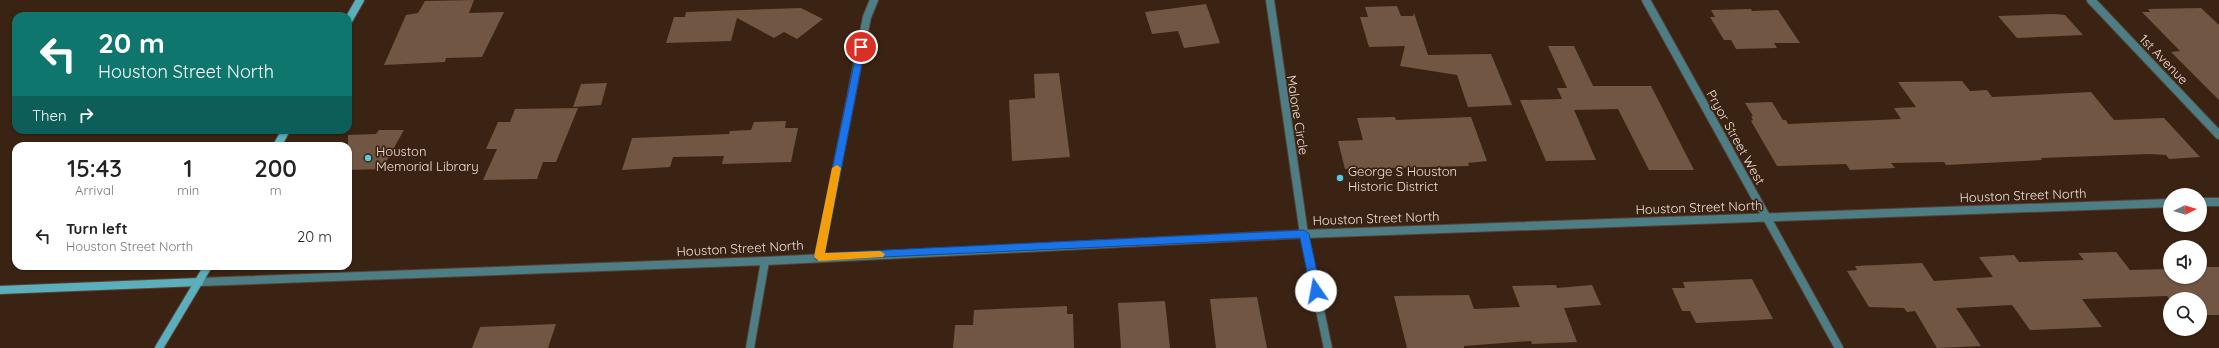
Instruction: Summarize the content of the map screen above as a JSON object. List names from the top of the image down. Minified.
{"streets":{"street":["1st Avenue","Malone Circle","Pryor Street West","Houston Street North"]},"crossings":[["Malone Circle","Houston Street North"],["Pryor Street West","Houston Street North"]],"places":["Houston Memorial Library","George S Houston Historic District"],"north":"right","page":{"turn":["20 m","Houston Street North"],"then":"Then","eta":["15:43","Arrival","1","min","200","m"],"list":[{"name":"Turn left","note":"Houston Street North","value":"20 m"}]}}
